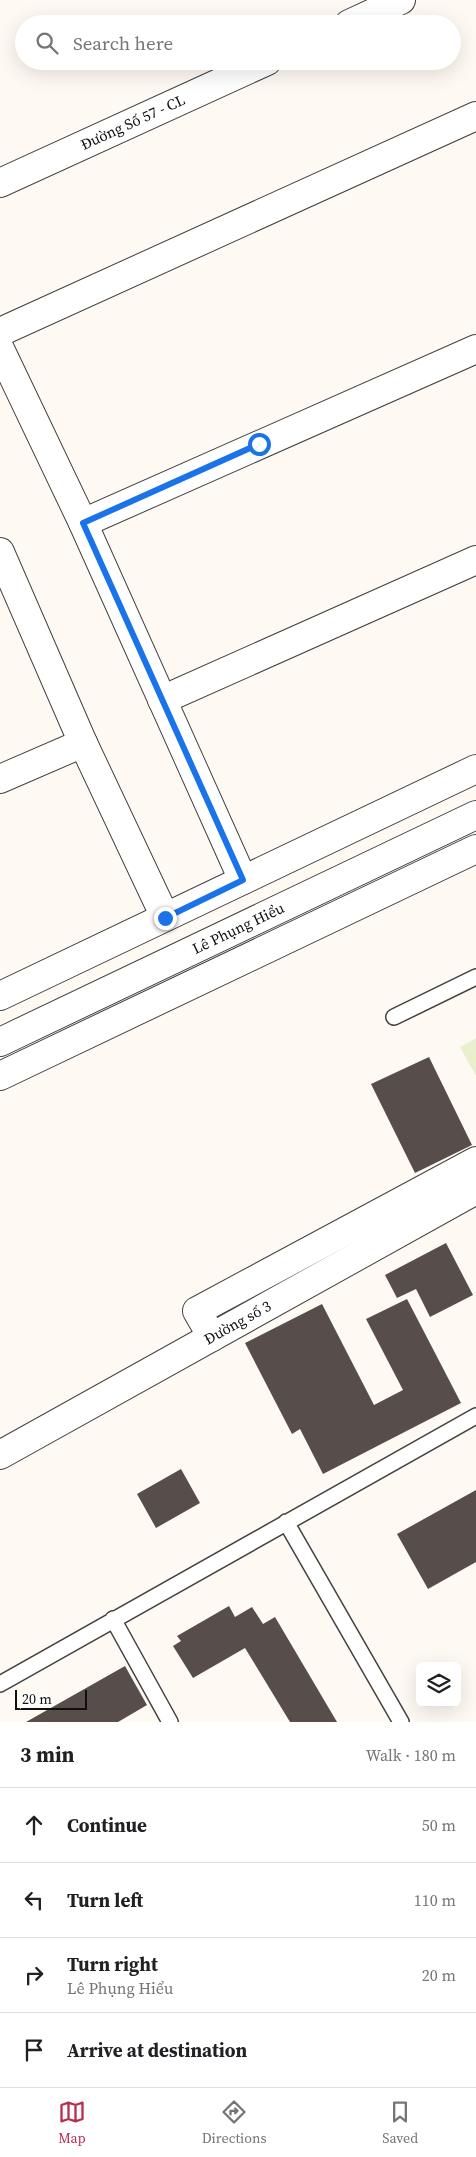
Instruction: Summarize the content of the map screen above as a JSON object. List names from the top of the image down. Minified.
{"streets":{"street":["Đường Số 57 - CL","Lê Phụng Hiểu","Đường số 3"]},"scale_bar":"20 m","page":{"search":"Search here","scale":"20 m","heading":["3 min","Walk · 180 m"],"list":[["Continue","50 m"],["Turn left","110 m"],["Turn right","Lê Phụng Hiểu","20 m"],"Arrive at destination"],"nav":["Map","Directions","Saved"]}}
